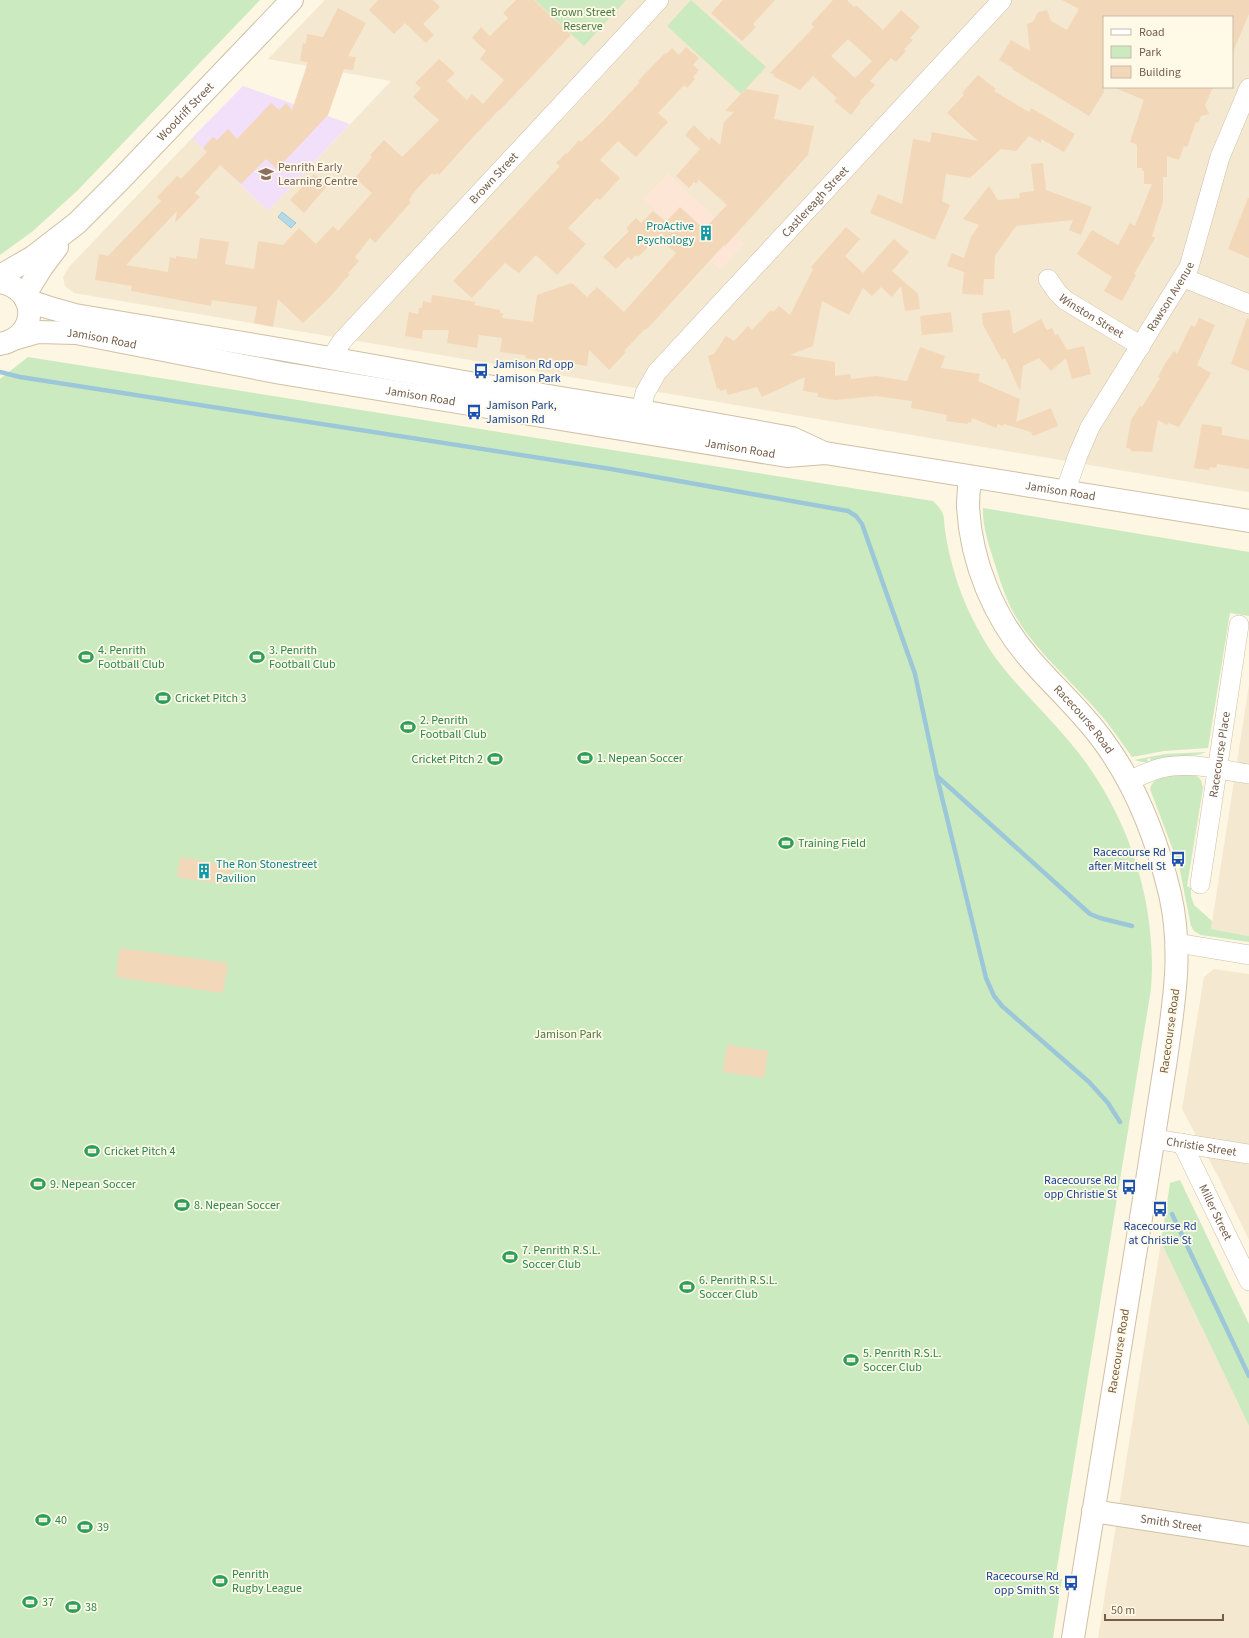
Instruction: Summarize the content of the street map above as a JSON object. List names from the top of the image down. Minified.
{"streets":{"main road":["Woodriff Street","Jamison Road","Racecourse Road","Smith Street"],"street":["Brown Street","Castlereagh Street","Rawson Avenue","Winston Street","Racecourse Place","Christie Street","Miller Street"]},"crossings":[["Woodriff Street","Jamison Road"],["Brown Street","Jamison Road"],["Castlereagh Street","Jamison Road"],["Rawson Avenue","Winston Street"],["Rawson Avenue","Jamison Road"],["Jamison Road","Racecourse Road"],["Racecourse Road","Christie Street"],["Racecourse Road","Smith Street"],["Christie Street","Miller Street"]],"parks":["Brown Street Reserve","Jamison Park"],"places":{"school or university":["Penrith Early Learning Centre"],"building":["ProActive Psychology","The Ron Stonestreet Pavilion"],"bus stop":["Jamison Rd opp Jamison Park","Jamison Park, Jamison Rd","Racecourse Rd after Mitchell St","Racecourse Rd opp Christie St","Racecourse Rd at Christie St","Racecourse Rd opp Smith St"],"sports":["4. Penrith Football Club","3. Penrith Football Club","Cricket Pitch 3","2. Penrith Football Club","1. Nepean Soccer","Cricket Pitch 2","Training Field","Cricket Pitch 4","9. Nepean Soccer","8. Nepean Soccer","7. Penrith R.S.L. Soccer Club","6. Penrith R.S.L. Soccer Club","5. Penrith R.S.L. Soccer Club","40","39","Penrith Rugby League","37","38"]},"legend":["Road","Park","Building"],"scale_bar":"50 m"}
